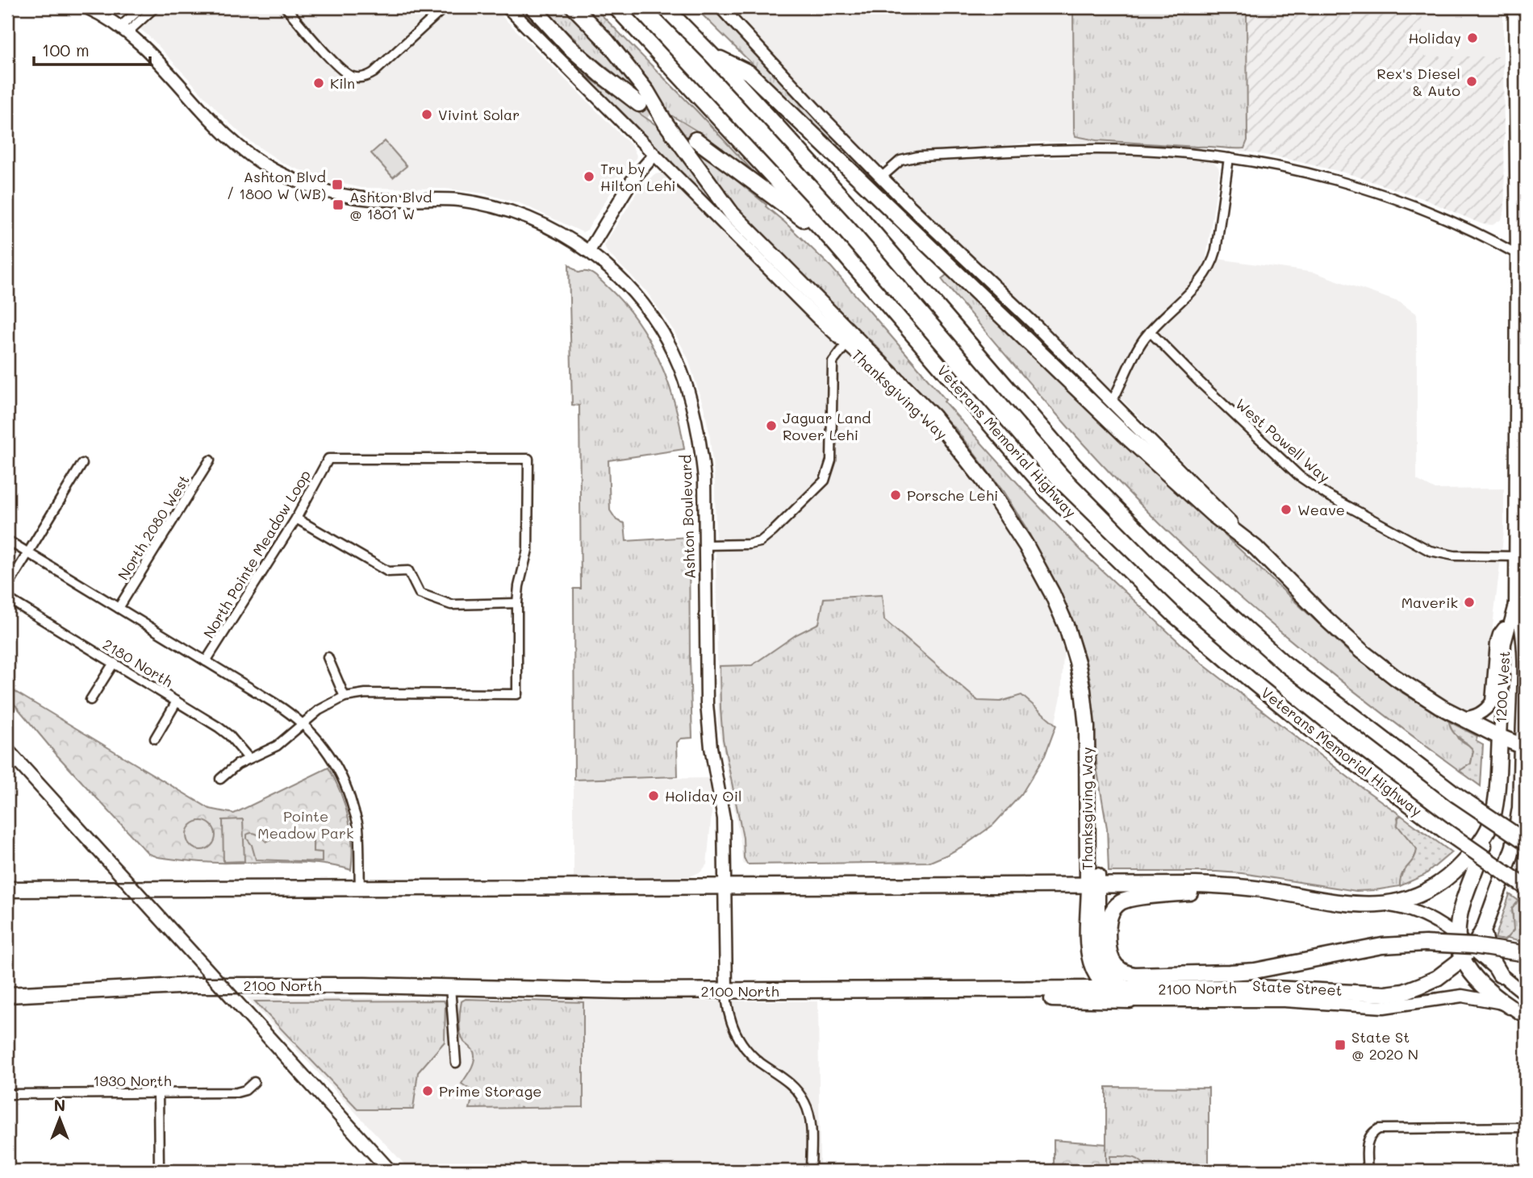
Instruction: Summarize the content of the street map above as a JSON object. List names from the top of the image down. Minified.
{"streets":{"highway":["Thanksgiving Way","Veterans Memorial Highway","1200 West","2100 North"],"main road":["Ashton Boulevard","State Street"],"street":["West Powell Way","North 2080 West","North Pointe Meadow Loop","2180 North","1930 North"]},"crossings":[["Thanksgiving Way","2100 North"],["Thanksgiving Way","State Street"],["West Powell Way","1200 West"],["Ashton Boulevard","2100 North"],["1200 West","2100 North"],["2100 North","State Street"]],"parks":["Pointe Meadow Park"],"places":{"other":["Holiday","Rex's Diesel & Auto","Kiln","Vivint Solar","Tru by Hilton Lehi","Jaguar Land Rover Lehi","Porsche Lehi","Weave","Maverik","Holiday Oil","Prime Storage"],"transit":["Ashton Blvd / 1800 W (WB)","Ashton Blvd @ 1801 W","State St @ 2020 N"]},"scale_bar":"100 m","north":"top"}
